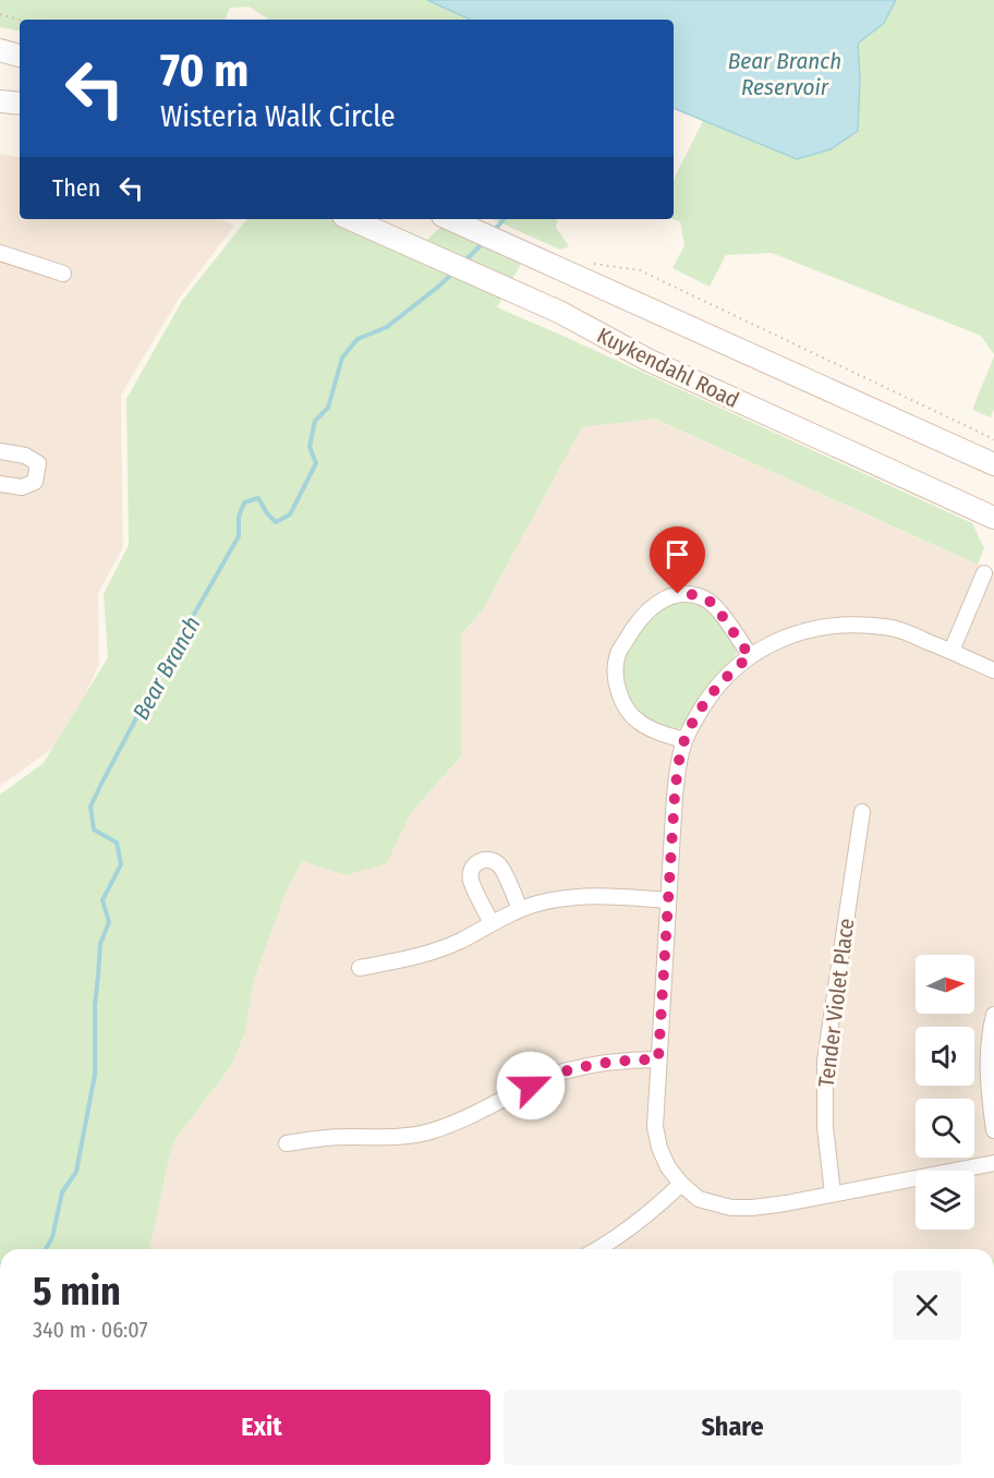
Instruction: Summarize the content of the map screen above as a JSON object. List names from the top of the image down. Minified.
{"streets":{"main road":["Kuykendahl Road"],"street":["Tender Violet Place"]},"water":["Bear Branch Reservoir","Bear Branch"],"north":"right","page":{"turn":["70 m","Wisteria Walk Circle"],"then":"Then","heading":["5 min","340 m · 06:07"],"buttons":["Exit","Share"]}}
